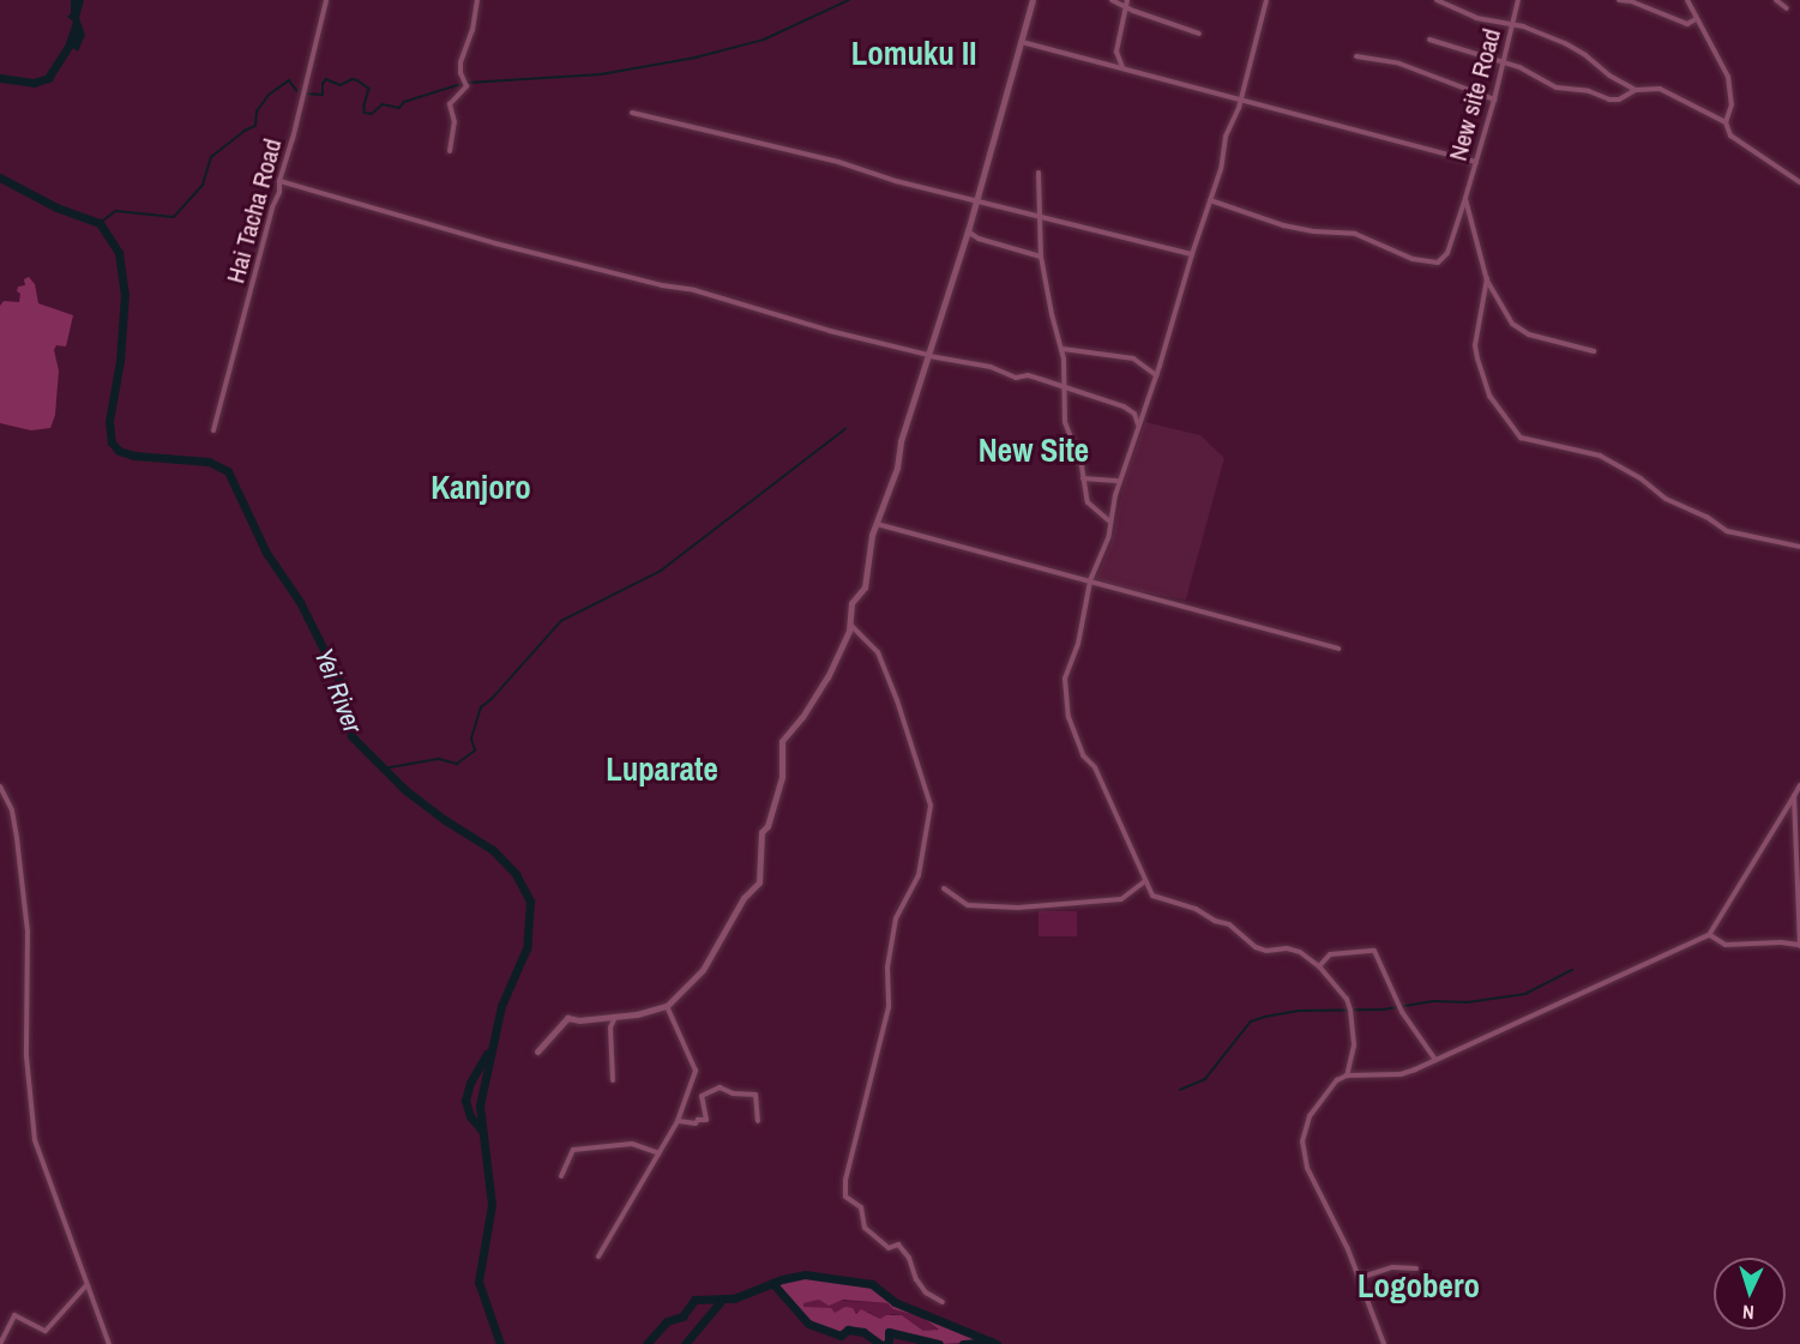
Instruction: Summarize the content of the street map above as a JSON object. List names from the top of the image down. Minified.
{"streets":{"street":["New site Road","Hai Tacha Road"]},"districts":["Lomuku II","New Site","Kanjoro","Luparate","Logobero"],"water":["Yei River"],"north":"bottom"}
